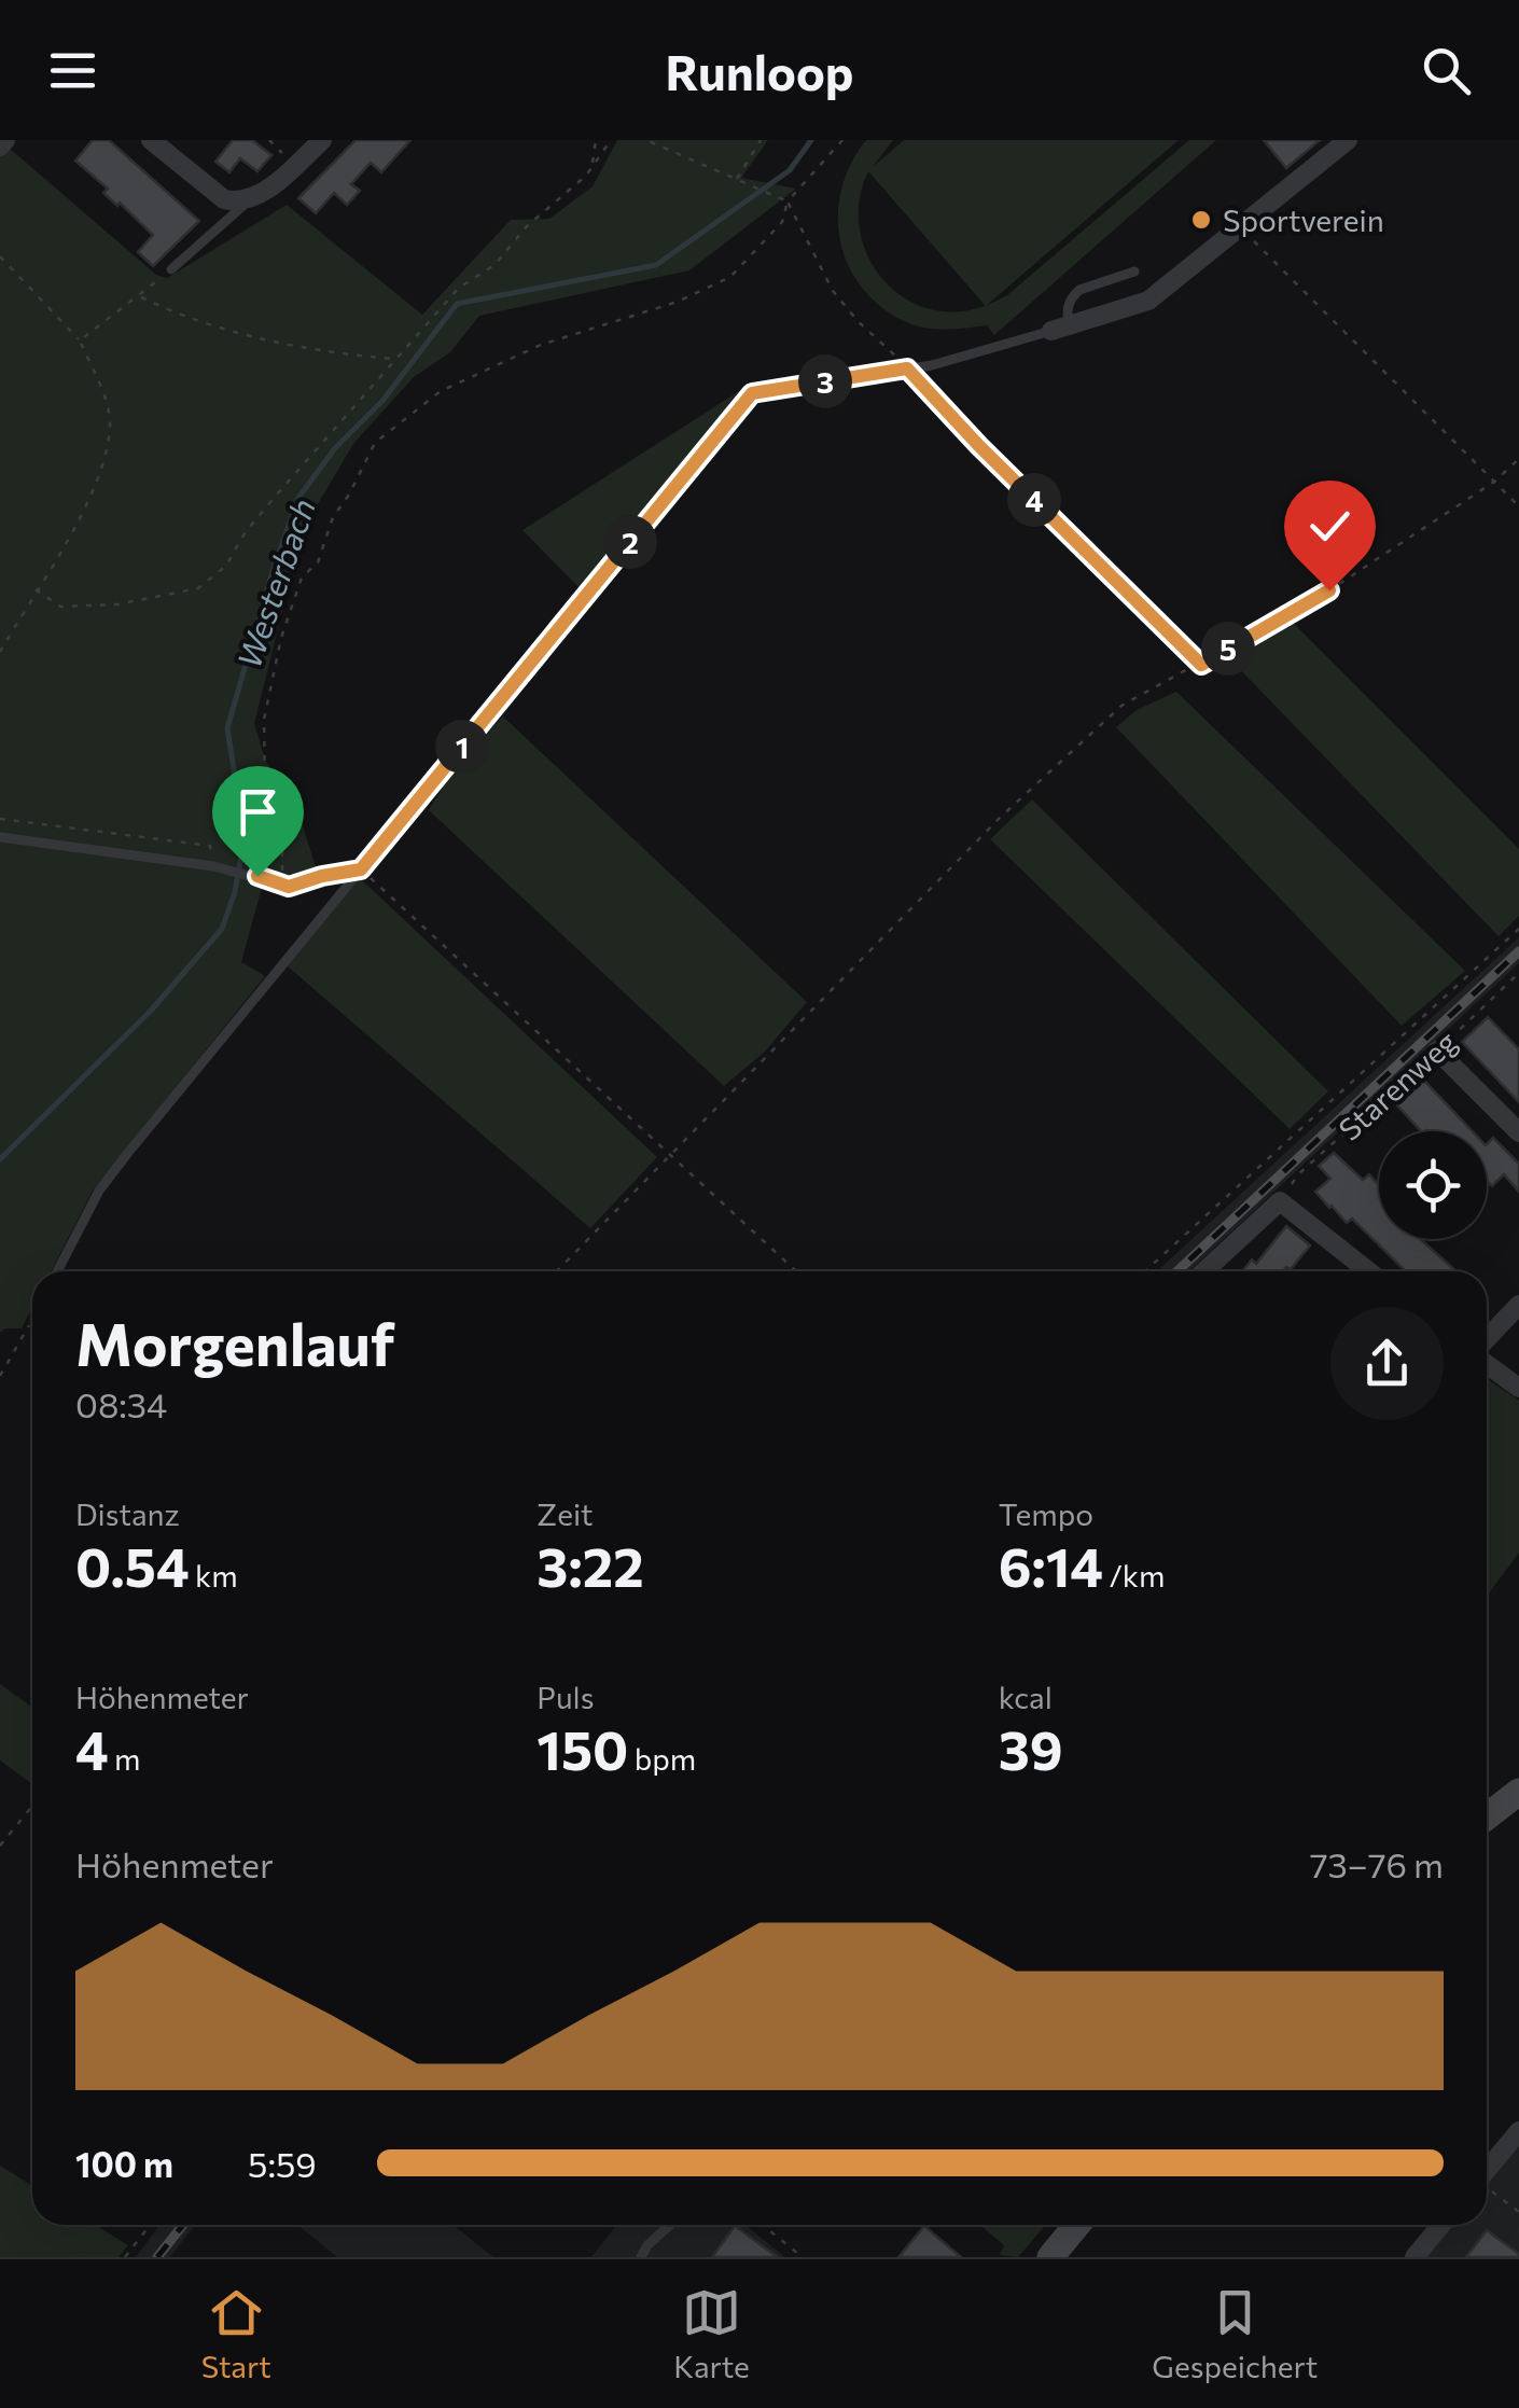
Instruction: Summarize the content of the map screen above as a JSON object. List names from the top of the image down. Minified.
{"streets":{"path":["Starenweg"]},"water":["Westerbach"],"places":["Sportverein"],"page":{"header":"Runloop","pins":["3","4","2","5","1"],"heading":["Morgenlauf","08:34"],"stats":[["Distanz","0.54 km"],["Zeit","3:22"],["Tempo","6:14 /km"],["Höhenmeter","4 m"],["Puls","150 bpm"],["kcal","39"]],"chart":["Höhenmeter","73–76 m"],"list":[{"name":"100 m","note":"5:59"}],"tabs":["Start","Karte","Gespeichert"]}}
